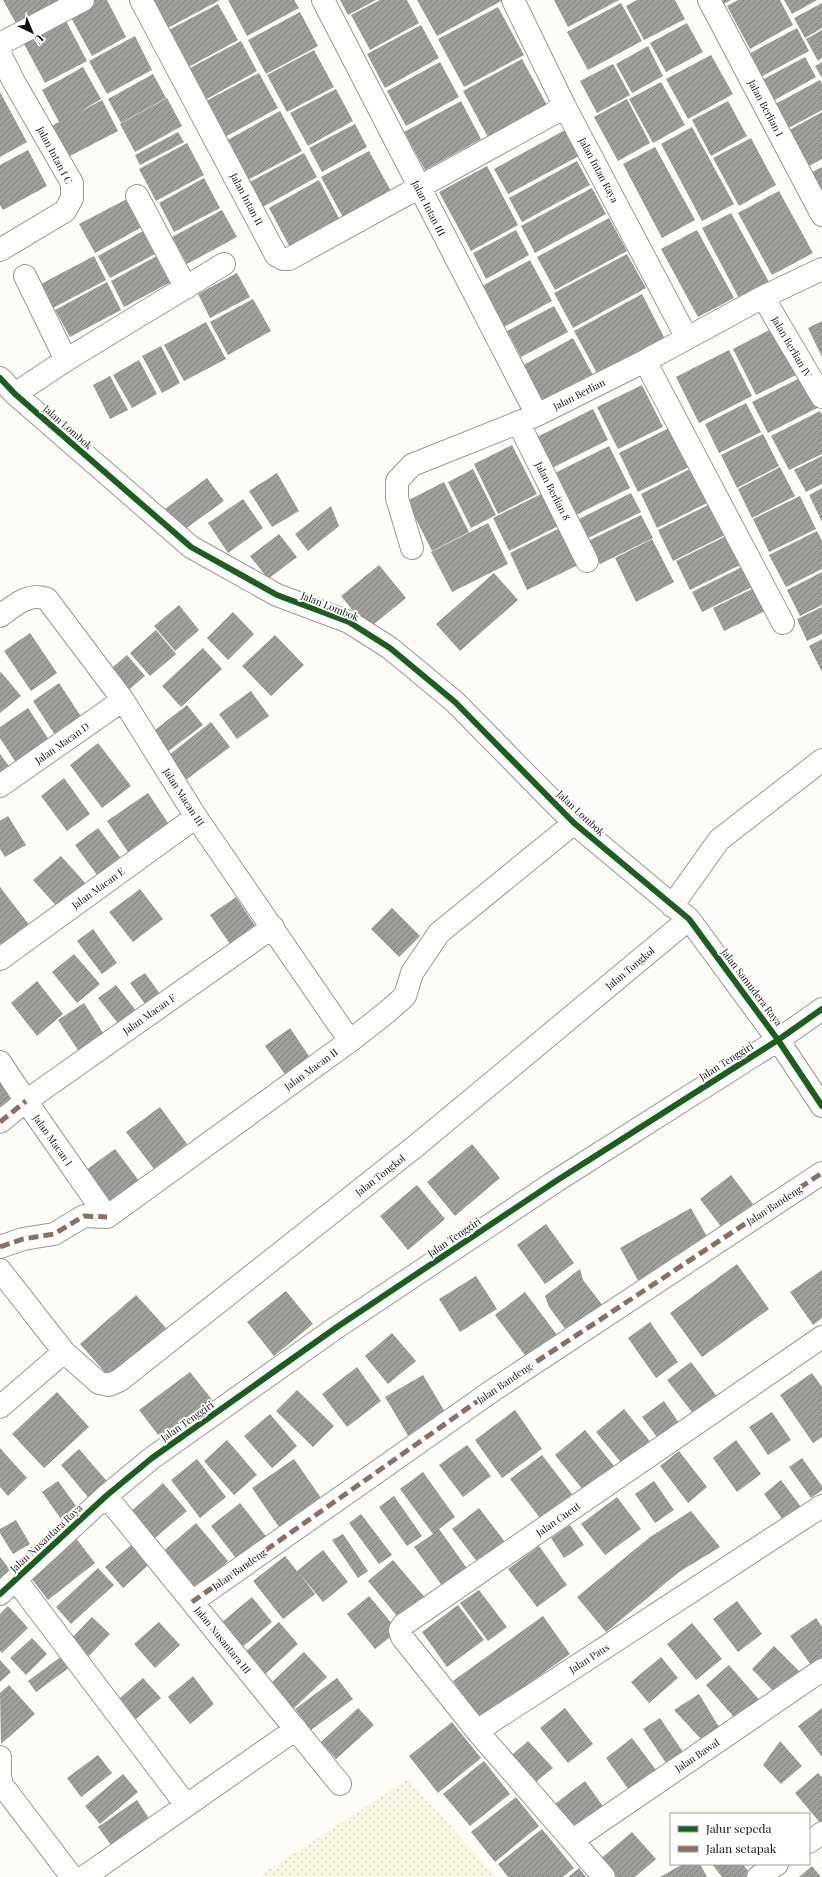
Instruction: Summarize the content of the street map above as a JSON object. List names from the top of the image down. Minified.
{"streets":{"street":["Jalan Berlian I","Jalan Intan I C","Jalan Intan Raya","Jalan Intan II","Jalan Intan III","Jalan Berlian IV","Jalan Berlian","Jalan Lombok","Jalan Berlian 8","Jalan Macan D","Jalan Macan III","Jalan Macan E","Jalan Tongkol","Jalan Samudera Raya","Jalan Macan F","Jalan Tenggiri","Jalan Macan II","Jalan Macan I","Jalan Bandeng","Jalan Cucut","Jalan Nusantara Raya","Jalan Nusantara III","Jalan Paus","Jalan Bawal"]},"crossings":[["Jalan Intan Raya","Jalan Berlian"],["Jalan Intan II","Jalan Intan III"],["Jalan Intan III","Jalan Berlian"],["Jalan Intan III","Jalan Berlian 8"],["Jalan Berlian IV","Jalan Berlian"],["Jalan Berlian","Jalan Berlian 8"],["Jalan Lombok","Jalan Tongkol"],["Jalan Lombok","Jalan Samudera Raya"],["Jalan Lombok","Jalan Macan II"],["Jalan Macan D","Jalan Macan III"],["Jalan Macan III","Jalan Macan E"],["Jalan Macan III","Jalan Macan F"],["Jalan Macan III","Jalan Macan II"],["Jalan Tongkol","Jalan Samudera Raya"],["Jalan Samudera Raya","Jalan Tenggiri"],["Jalan Macan F","Jalan Macan I"],["Jalan Tenggiri","Jalan Nusantara Raya"],["Jalan Tenggiri","Jalan Nusantara III"],["Jalan Macan II","Jalan Macan I"],["Jalan Bandeng","Jalan Nusantara III"],["Jalan Cucut","Jalan Paus"],["Jalan Nusantara Raya","Jalan Nusantara III"]],"legend":["Jalur sepeda","Jalan setapak"],"north":"bottom right"}
